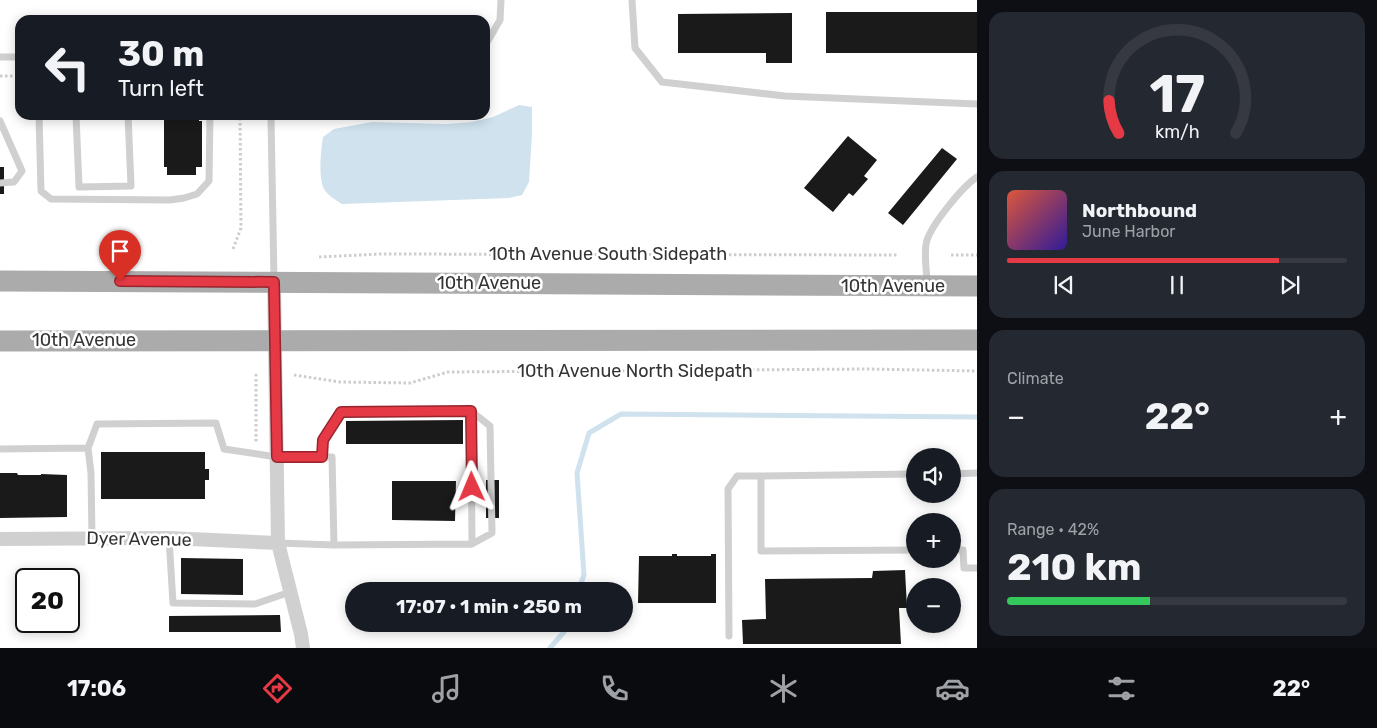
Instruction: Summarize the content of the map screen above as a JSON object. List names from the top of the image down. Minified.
{"streets":{"main road":["10th Avenue"],"street":["Dyer Avenue"],"path":["10th Avenue South Sidepath","10th Avenue North Sidepath"]},"page":{"turn":["30 m","Turn left"],"song":["Northbound","June Harbor"],"tile":["Climate",["Range · 42%","210 km"]],"heat":["−","22°","+"],"map_buttons":["+","−"],"limit":"20","trip":"17:07 · 1 min · 250 m","tabs":["17:06","22°"],"gauge":["17","km/h"]}}
